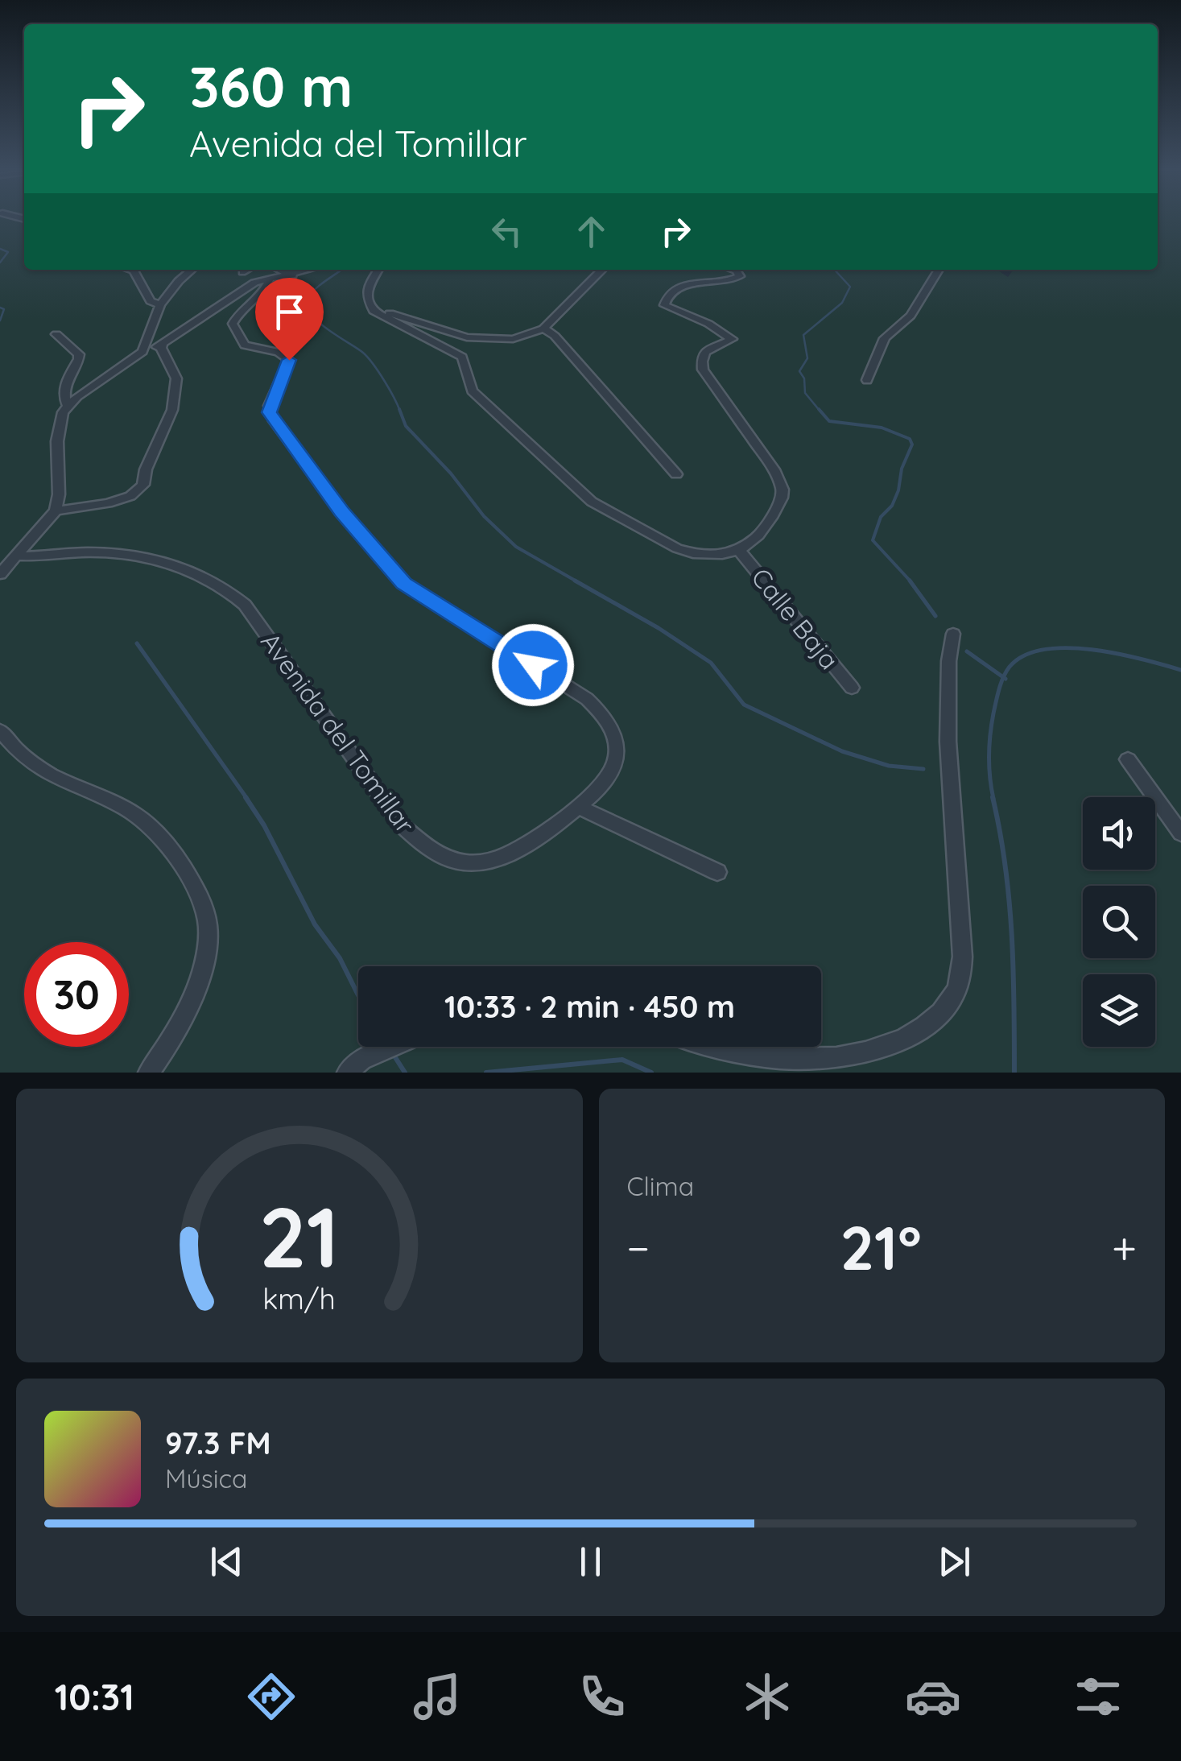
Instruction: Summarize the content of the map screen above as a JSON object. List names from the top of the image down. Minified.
{"streets":{"street":["Calle Baja","Avenida del Tomillar"]},"page":{"turn":["360 m","Avenida del Tomillar"],"limit":"30","trip":"10:33 · 2 min · 450 m","tile":"Clima","heat":["−","21°","+"],"song":["97.3 FM","Música"],"tabs":"10:31","gauge":["21","km/h"]}}
